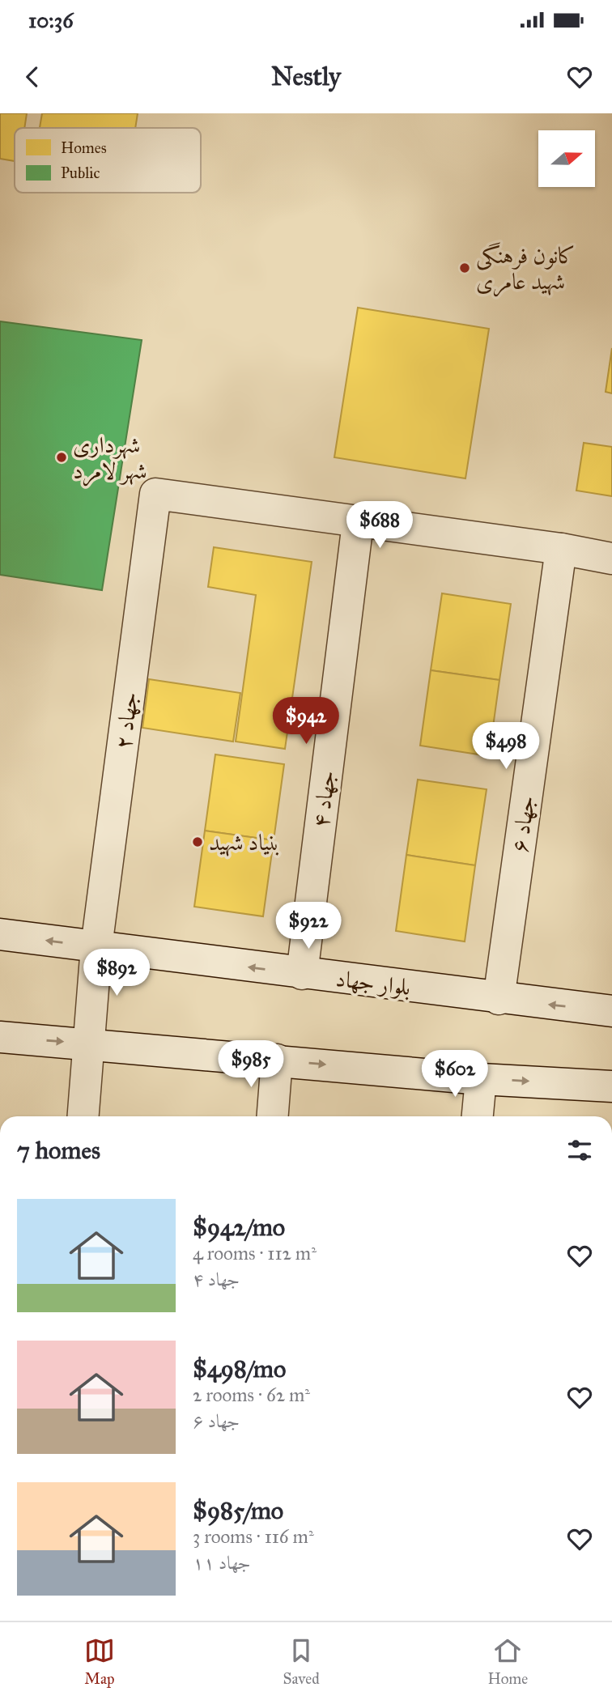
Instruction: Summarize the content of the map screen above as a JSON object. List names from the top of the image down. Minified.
{"streets":{"street":["جهاد ۲","جهاد ۴","جهاد ۶","بلوار جهاد"]},"crossings":[["جهاد ۲","جهاد ۴"],["جهاد ۲","بلوار جهاد"],["جهاد ۴","بلوار جهاد"],["جهاد ۶","بلوار جهاد"]],"places":["کانون فرهنگی شهید عامری","شهرداری شهر لامرد","بنیاد شهید"],"legend":["Homes","Public"],"north":"right","page":{"status":"10:36","header":"Nestly","price":["$688","$942","$498","$922","$892","$985","$602"],"heading":"7 homes","list":[{"name":"$942/mo","note":"4 rooms · 112 m² · جهاد ۴"},{"name":"$498/mo","note":"2 rooms · 62 m² · جهاد ۶"},{"name":"$985/mo","note":"3 rooms · 116 m² · جهاد ۱۱"}],"tabs":["Map","Saved","Home"]}}
